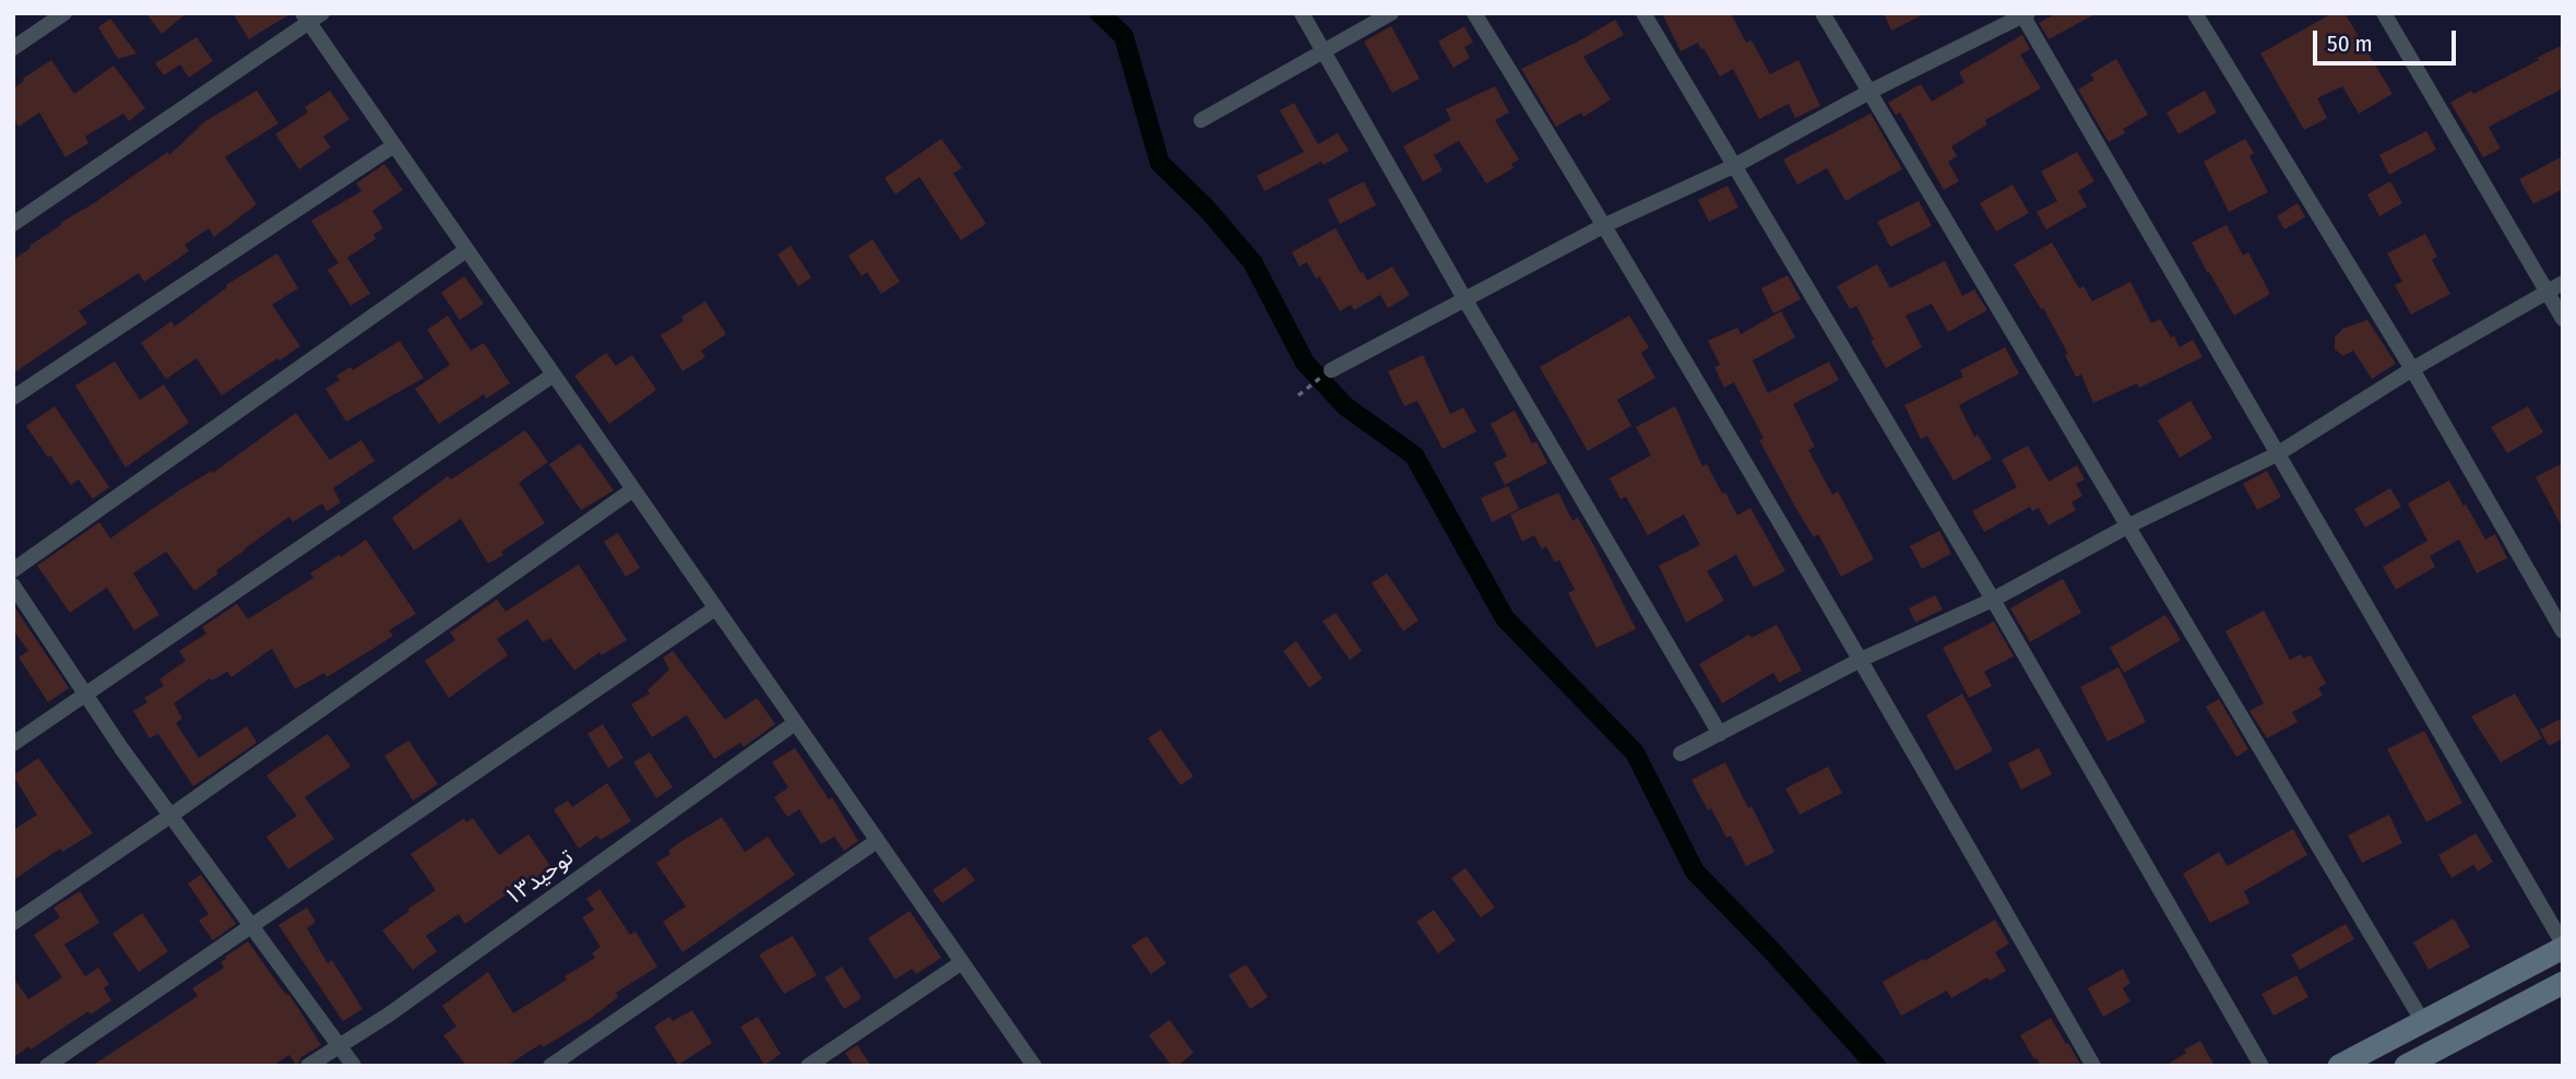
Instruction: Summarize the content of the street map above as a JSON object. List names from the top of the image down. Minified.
{"streets":{"street":["توحید۱۳"]},"scale_bar":"50 m"}
